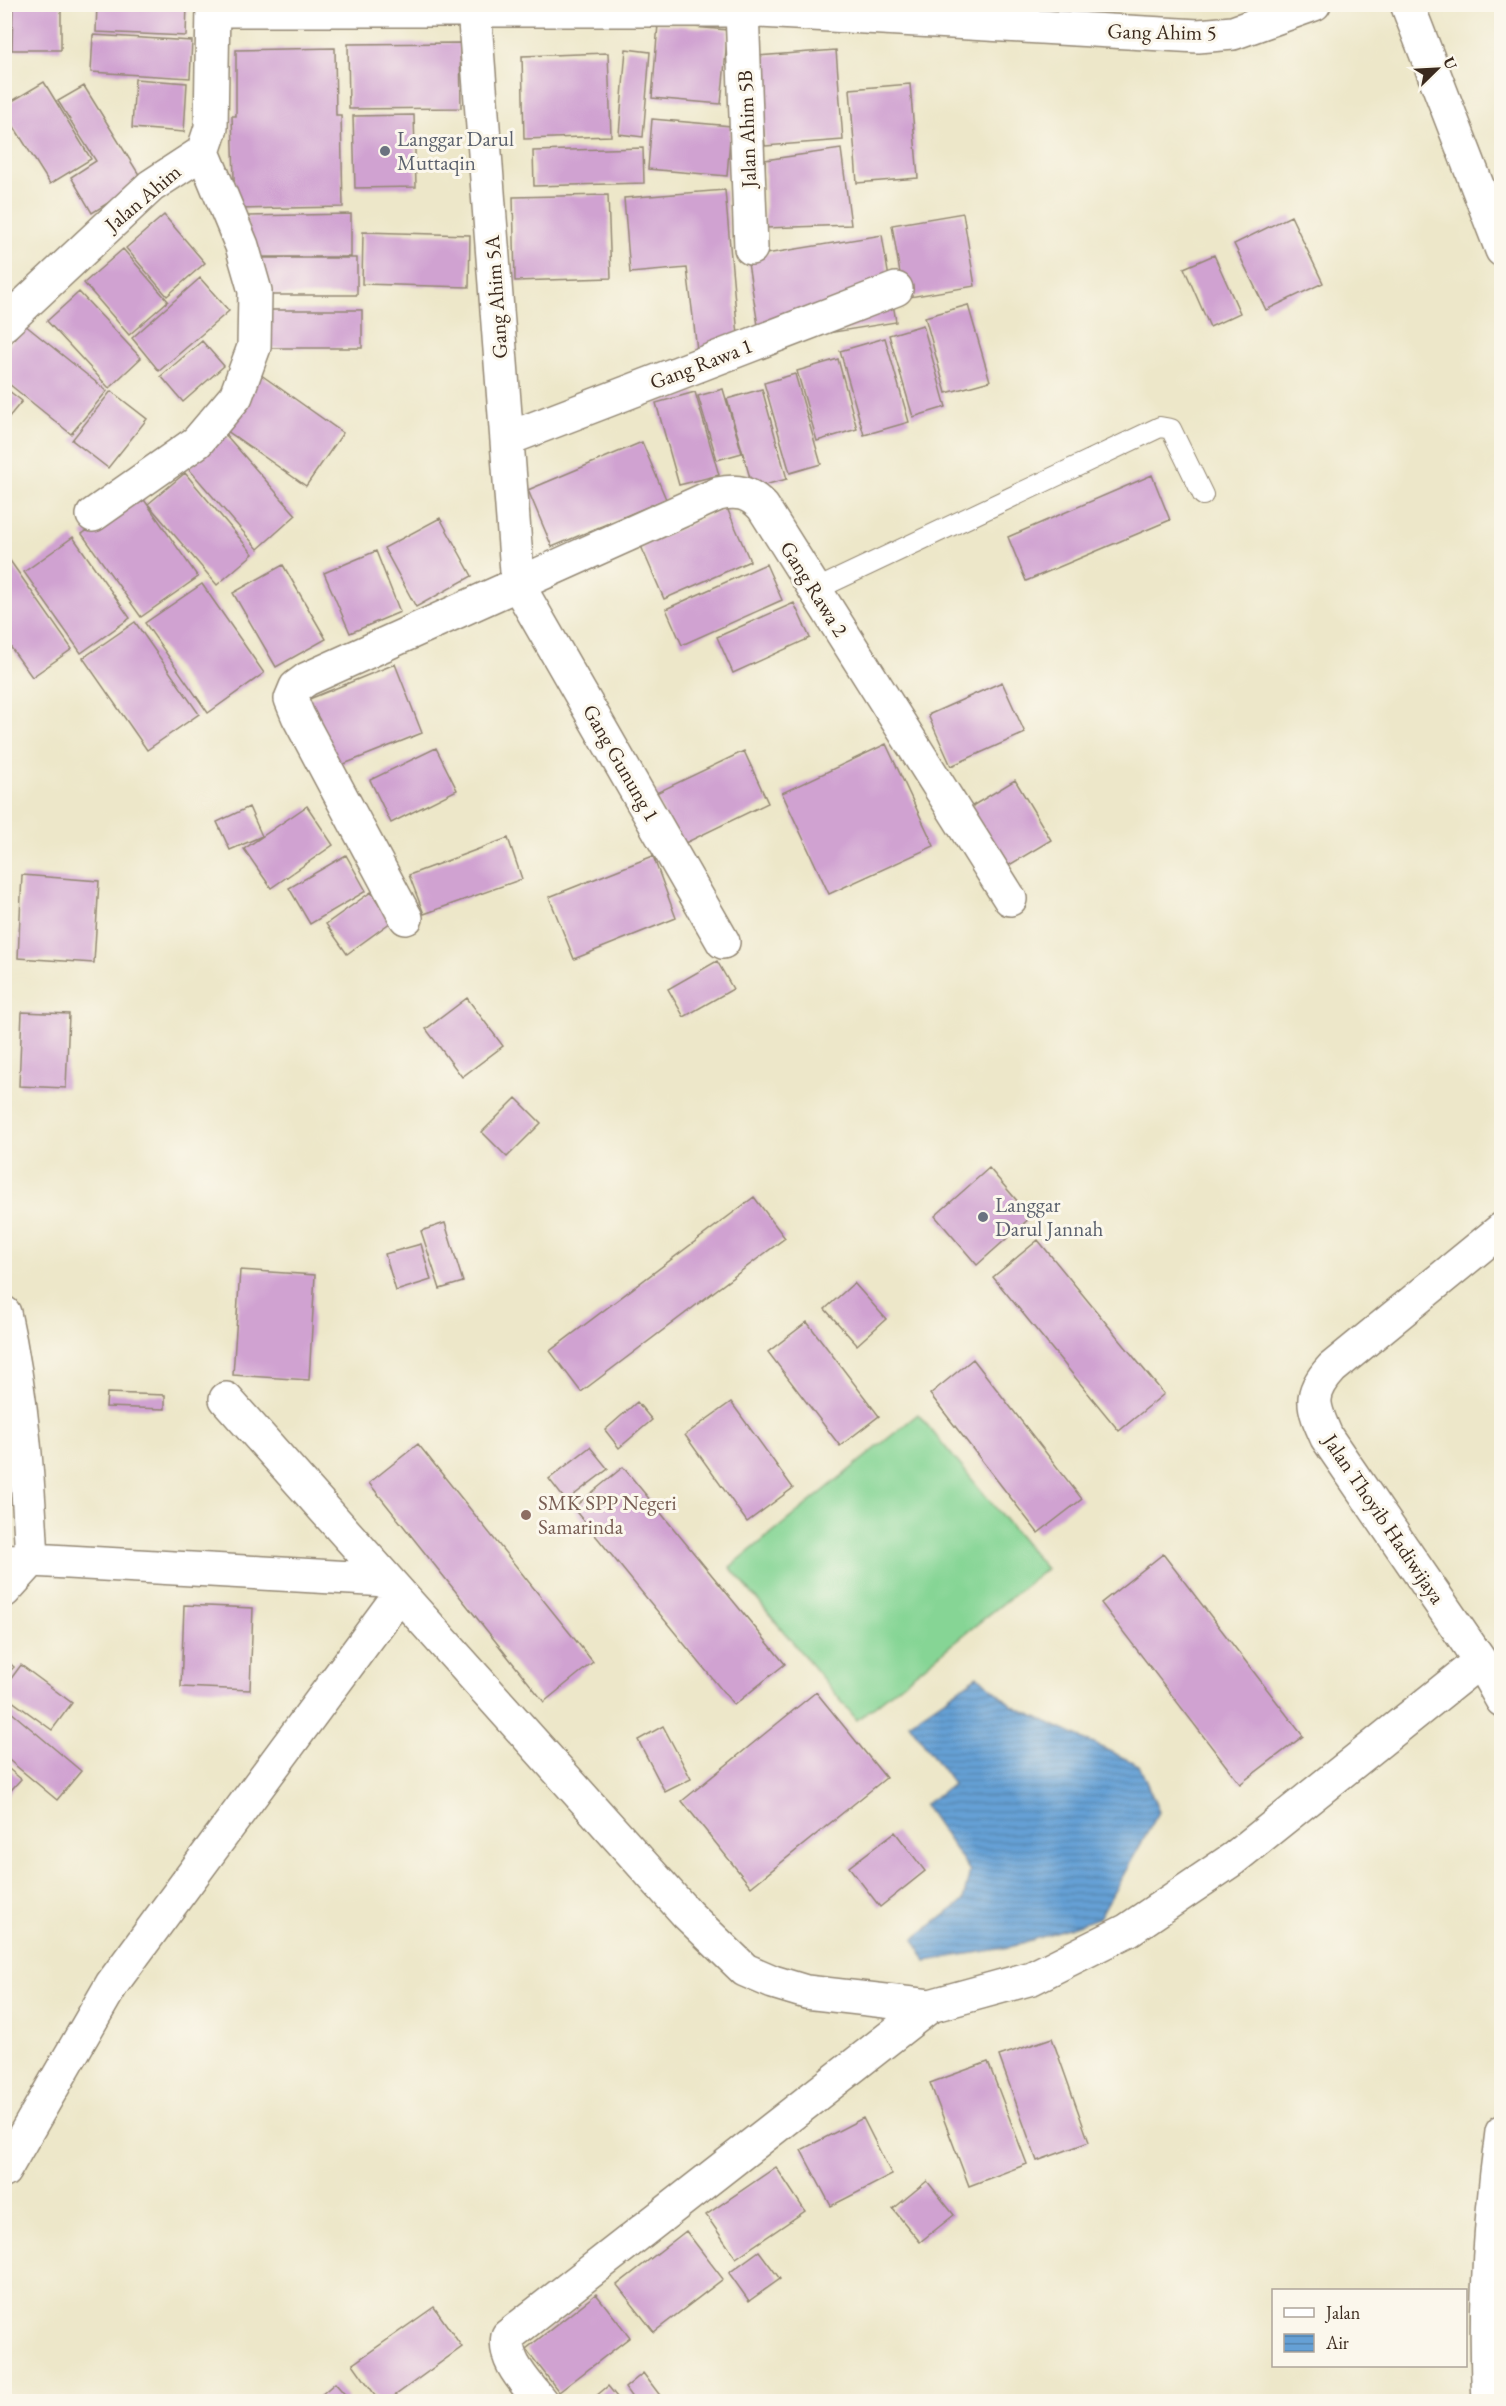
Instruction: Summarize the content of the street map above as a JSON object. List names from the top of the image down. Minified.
{"streets":{"street":["Gang Ahim 5","Jalan Ahim 5B","Jalan Ahim","Gang Ahim 5A","Gang Rawa 1","Gang Rawa 2","Gang Gunung 1","Jalan Thoyib Hadiwijaya"]},"crossings":[["Gang Ahim 5","Jalan Ahim 5B"],["Gang Ahim 5","Jalan Ahim"],["Gang Ahim 5","Gang Ahim 5A"],["Gang Ahim 5A","Gang Rawa 1"],["Gang Ahim 5A","Gang Rawa 2"],["Gang Ahim 5A","Gang Gunung 1"],["Gang Rawa 2","Gang Gunung 1"]],"places":["Langgar Darul Muttaqin","Langgar Darul Jannah","SMK SPP Negeri Samarinda"],"legend":["Jalan","Air"],"north":"top right"}
